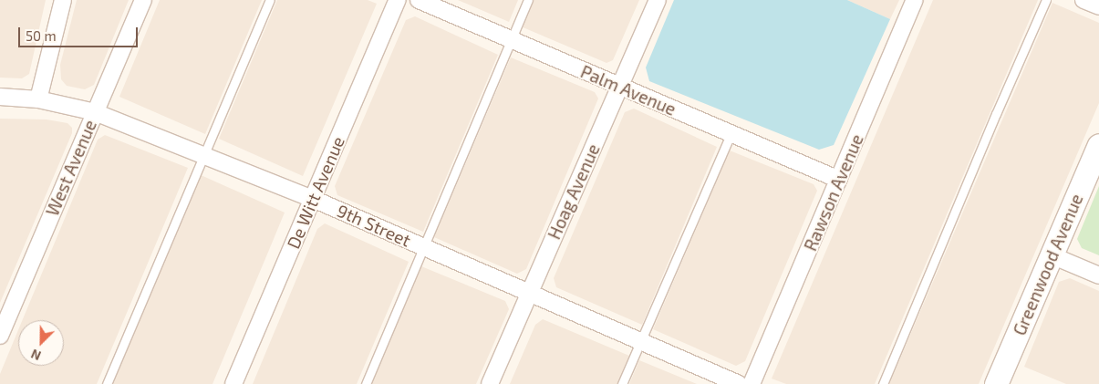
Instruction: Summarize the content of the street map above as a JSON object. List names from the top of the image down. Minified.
{"streets":{"street":["Palm Avenue","West Avenue","Hoag Avenue","De Witt Avenue","Rawson Avenue","9th Street","Greenwood Avenue"]},"crossings":[["Palm Avenue","Hoag Avenue"],["Palm Avenue","Rawson Avenue"],["West Avenue","9th Street"],["Hoag Avenue","9th Street"],["De Witt Avenue","9th Street"]],"scale_bar":"50 m","north":"bottom left"}
